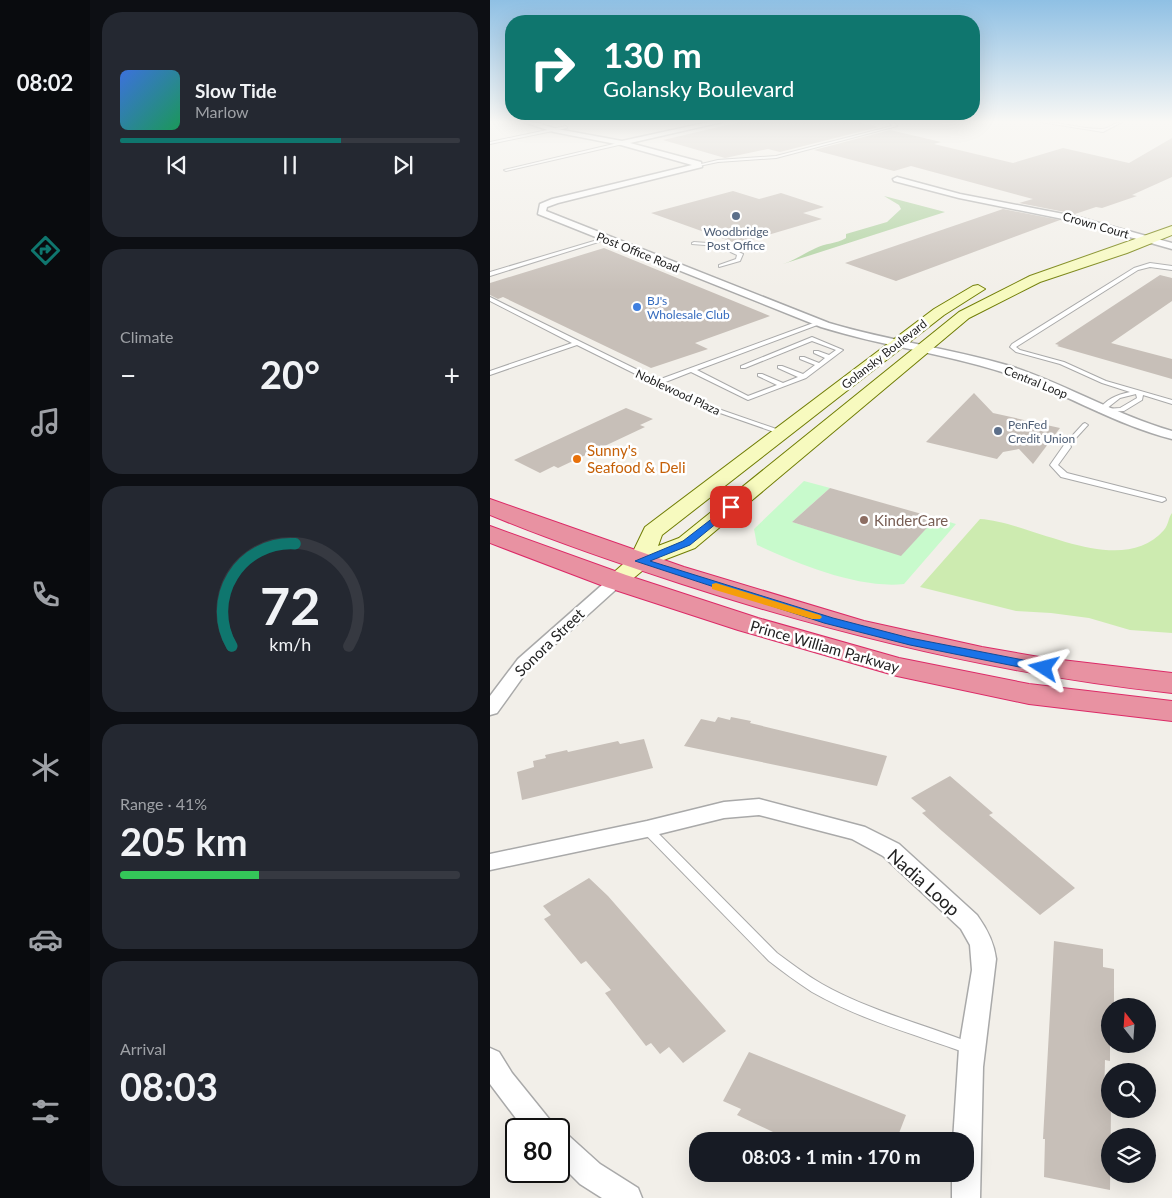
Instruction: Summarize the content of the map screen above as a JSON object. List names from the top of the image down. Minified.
{"streets":{"highway":["Prince William Parkway"],"street":["Crown Court","Post Office Road","Golansky Boulevard","Central Loop","Sonora Street","Nadia Loop"],"lane":["Noblewood Plaza"]},"crossings":[["Crown Court","Golansky Boulevard"],["Post Office Road","Golansky Boulevard"],["Post Office Road","Central Loop"],["Golansky Boulevard","Central Loop"],["Golansky Boulevard","Noblewood Plaza"],["Golansky Boulevard","Sonora Street"],["Golansky Boulevard","Prince William Parkway"],["Sonora Street","Prince William Parkway"]],"places":["Woodbridge Post Office","BJ's Wholesale Club","PenFed Credit Union","Sunny's Seafood & Deli","KinderCare"],"north":"top","page":{"tabs":"08:02","turn":["130 m","Golansky Boulevard"],"song":["Slow Tide","Marlow"],"tile":["Climate",["Range · 41%","205 km"],["Arrival","08:03"]],"heat":["−","20°","+"],"limit":"80","trip":"08:03 · 1 min · 170 m","gauge":["72","km/h"]}}
